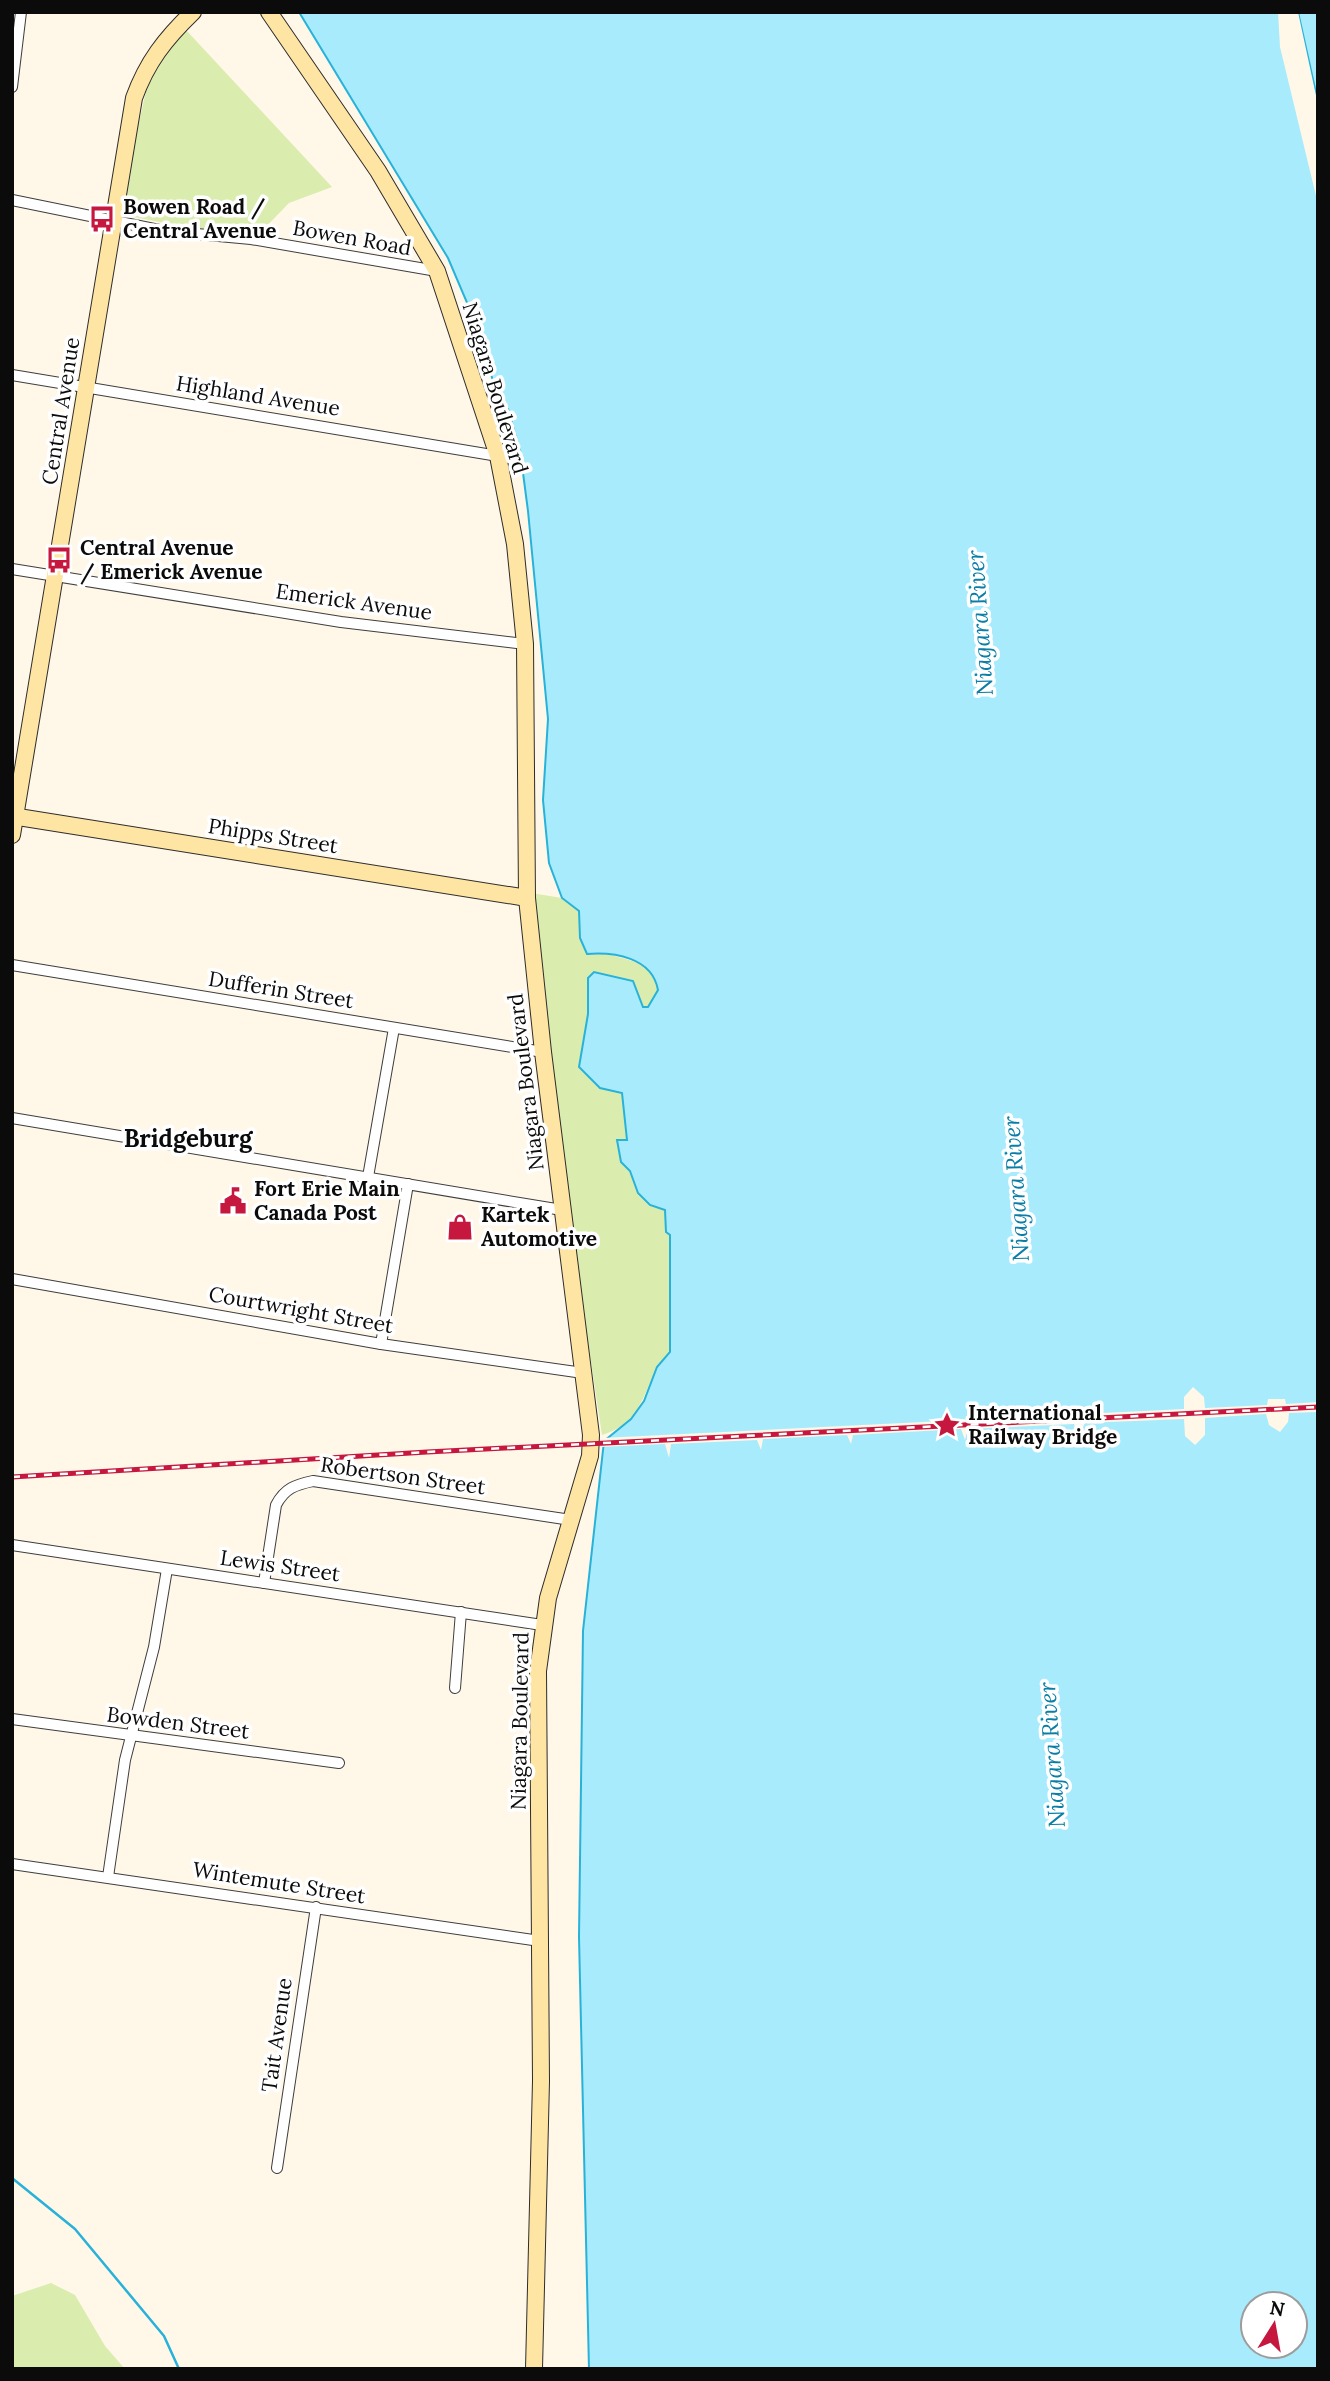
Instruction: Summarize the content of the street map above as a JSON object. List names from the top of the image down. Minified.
{"streets":{"main road":["Niagara Boulevard","Central Avenue","Phipps Street"],"street":["Bowen Road","Highland Avenue","Emerick Avenue","Dufferin Street","Courtwright Street","Robertson Street","Lewis Street","Bowden Street","Wintemute Street","Tait Avenue"]},"crossings":[["Bowen Road","Niagara Boulevard"],["Bowen Road","Central Avenue"],["Niagara Boulevard","Highland Avenue"],["Niagara Boulevard","Emerick Avenue"],["Niagara Boulevard","Phipps Street"],["Niagara Boulevard","Dufferin Street"],["Niagara Boulevard","Courtwright Street"],["Niagara Boulevard","Robertson Street"],["Niagara Boulevard","Lewis Street"],["Niagara Boulevard","Wintemute Street"],["Highland Avenue","Central Avenue"],["Central Avenue","Emerick Avenue"],["Central Avenue","Phipps Street"],["Robertson Street","Lewis Street"],["Wintemute Street","Tait Avenue"]],"districts":["Bridgeburg"],"water":["Niagara River"],"places":{"bus stop":["Bowen Road / Central Avenue","Central Avenue / Emerick Avenue"],"public building":["Fort Erie Main Canada Post"],"shop":["Kartek Automotive"],"place":["International Railway Bridge"]},"north":"top"}
